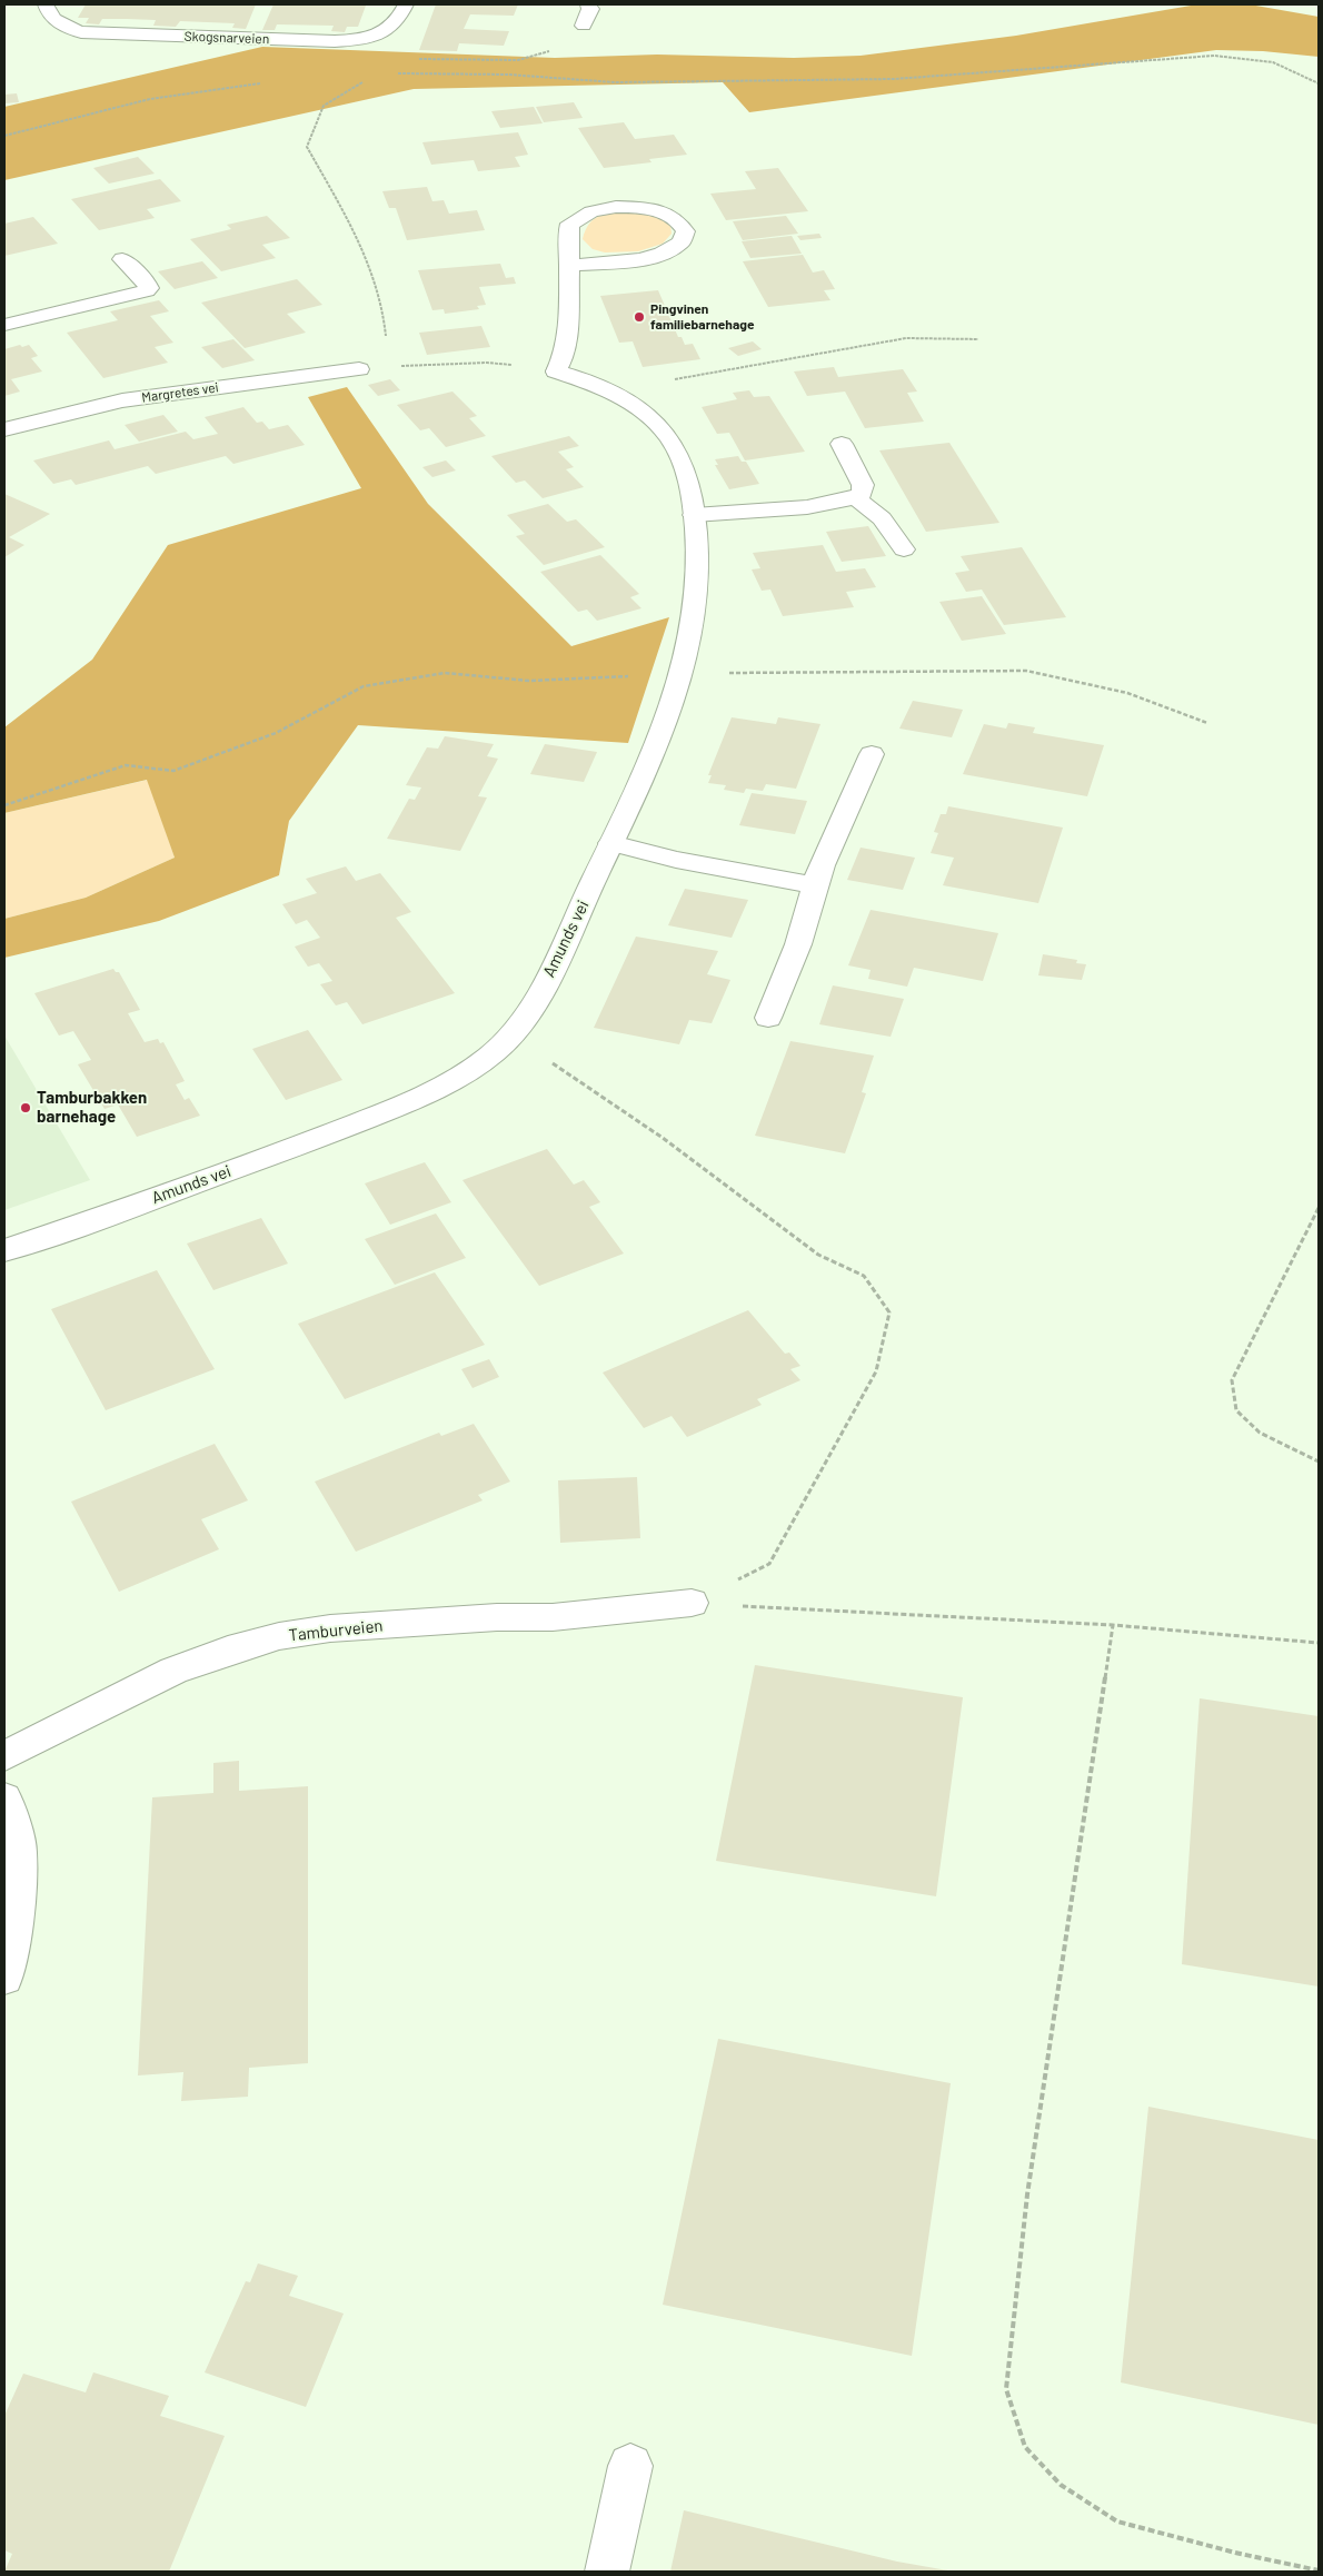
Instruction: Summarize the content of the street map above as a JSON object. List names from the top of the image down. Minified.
{"streets":{"street":["Skogsnarveien","Margretes vei","Amunds vei","Tamburveien"]},"places":["Pingvinen familiebarnehage","Tamburbakken barnehage"]}
